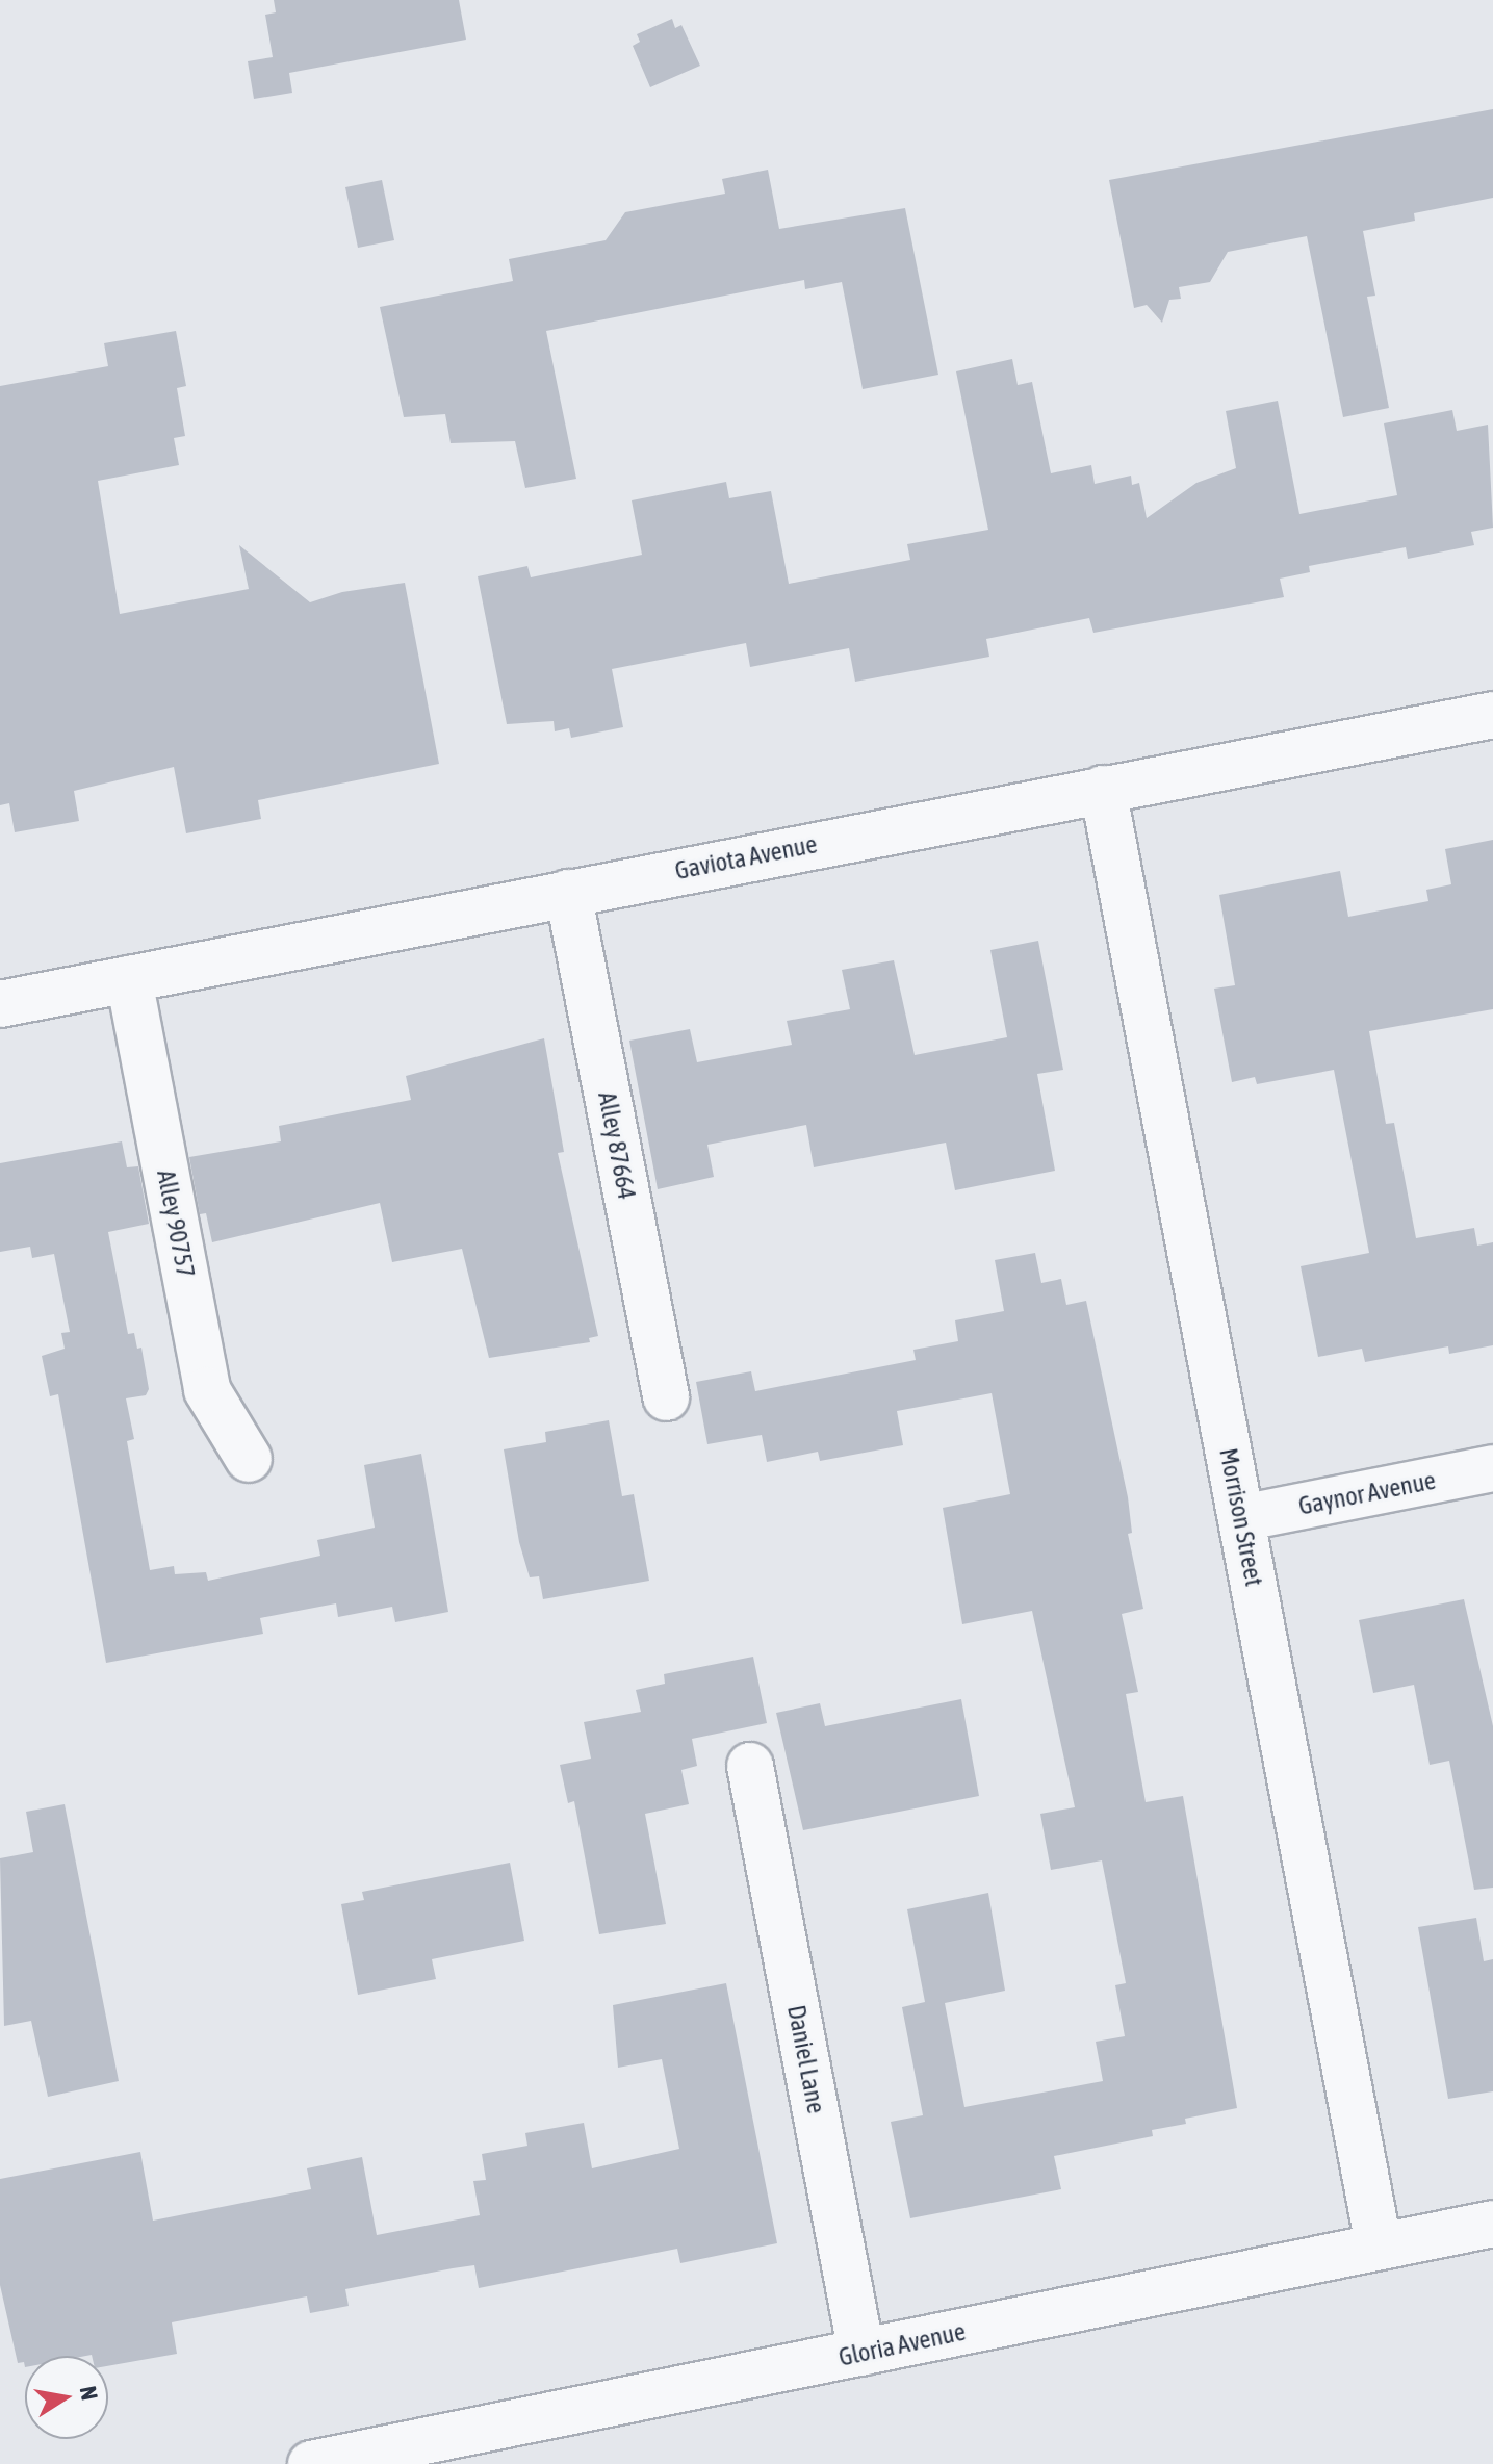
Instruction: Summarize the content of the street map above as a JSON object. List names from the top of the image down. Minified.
{"streets":{"street":["Gaviota Avenue","Alley 87664","Alley 90757","Gaynor Avenue","Morrison Street","Daniel Lane","Gloria Avenue"]},"crossings":[["Gaviota Avenue","Alley 87664"],["Gaviota Avenue","Alley 90757"],["Gaviota Avenue","Morrison Street"],["Gaynor Avenue","Morrison Street"],["Morrison Street","Gloria Avenue"],["Daniel Lane","Gloria Avenue"]],"north":"right"}
